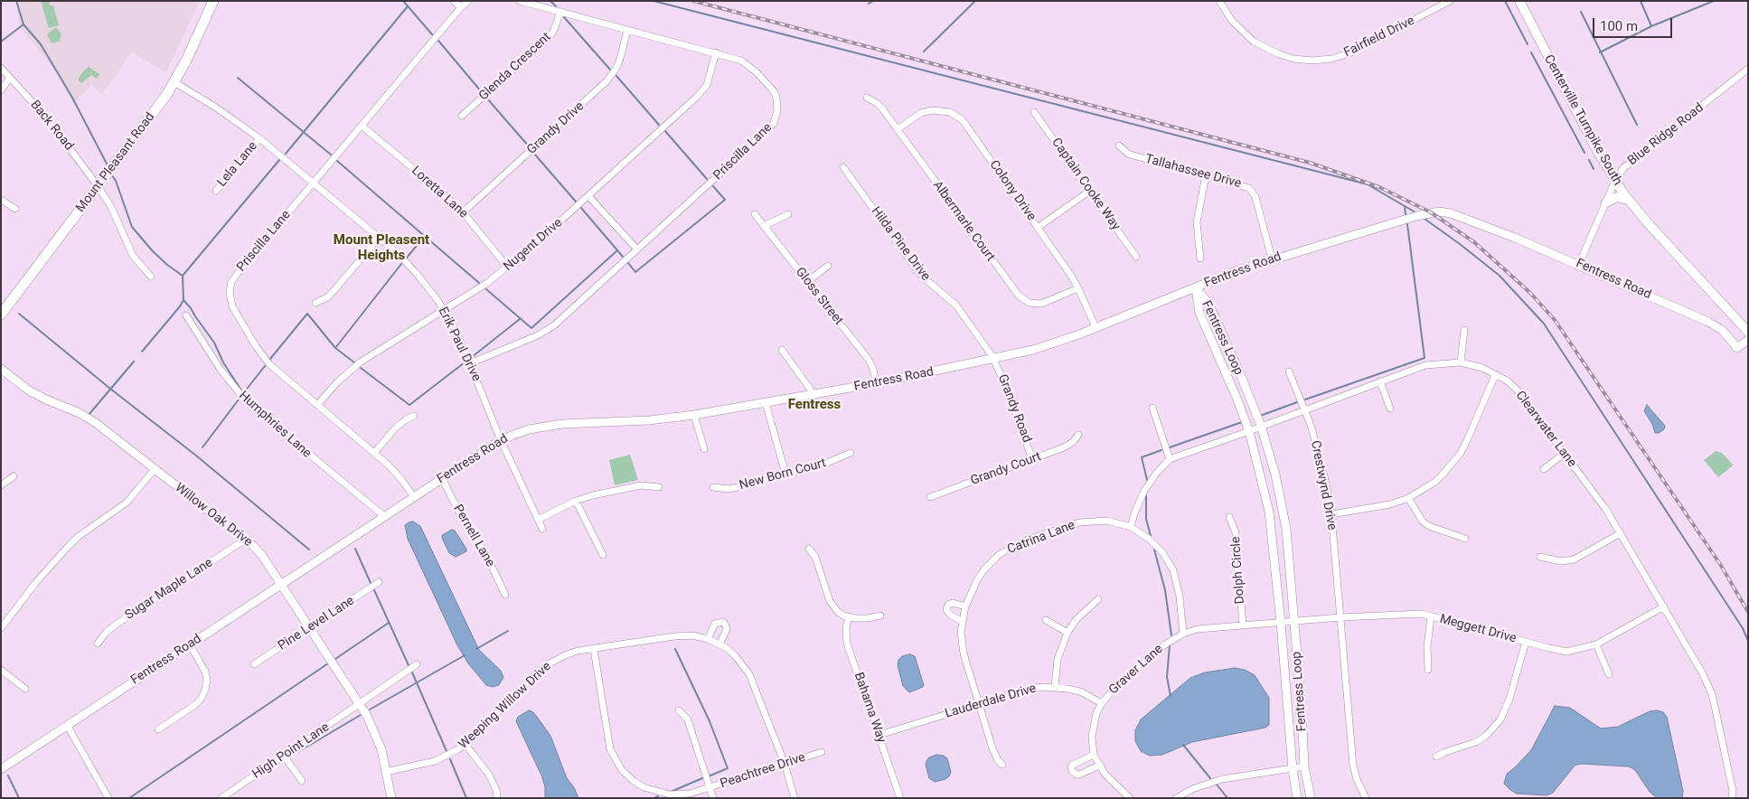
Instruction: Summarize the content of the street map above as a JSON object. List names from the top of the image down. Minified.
{"streets":{"highway":["Mount Pleasant Road"],"main road":["Centerville Turnpike South"],"street":["Fairfield Drive","Glenda Crescent","Back Road","Grandy Drive","Blue Ridge Road","Priscilla Lane","Lela Lane","Tallahassee Drive","Captain Cooke Way","Colony Drive","Loretta Lane","Albermarle Court","Hilda Pine Drive","Nugent Drive","Fentress Road","Gloss Street","Fentress Loop","Erik Paul Drive","Grandy Road","Humphries Lane","Clearwater Lane","Grandy Court","New Born Court","Crestwynd Drive","Willow Oak Drive","Pernell Lane","Catrina Lane","Dolph Circle","Sugar Maple Lane","Pine Level Lane","Meggett Drive","Graver Lane","Lauderdale Drive","Weeping Willow Drive","Bahama Way","High Point Lane","Peachtree Drive"]},"crossings":[["Glenda Crescent","Priscilla Lane"],["Centerville Turnpike South","Blue Ridge Road"],["Back Road","Mount Pleasant Road"],["Grandy Drive","Priscilla Lane"],["Grandy Drive","Loretta Lane"],["Blue Ridge Road","Fentress Road"],["Priscilla Lane","Loretta Lane"],["Priscilla Lane","Nugent Drive"],["Priscilla Lane","Fentress Road"],["Priscilla Lane","Erik Paul Drive"],["Mount Pleasant Road","Erik Paul Drive"],["Lela Lane","Erik Paul Drive"],["Tallahassee Drive","Fentress Road"],["Colony Drive","Albermarle Court"],["Colony Drive","Fentress Road"],["Loretta Lane","Nugent Drive"],["Hilda Pine Drive","Fentress Road"],["Hilda Pine Drive","Grandy Road"],["Nugent Drive","Erik Paul Drive"],["Fentress Road","Gloss Street"],["Fentress Road","Fentress Loop"],["Fentress Road","Erik Paul Drive"],["Fentress Road","Grandy Road"],["Fentress Road","Humphries Lane"],["Fentress Road","Willow Oak Drive"],["Fentress Road","Pernell Lane"],["Fentress Loop","Clearwater Lane"],["Fentress Loop","Meggett Drive"],["Fentress Loop","Graver Lane"],["Grandy Road","Grandy Court"],["Clearwater Lane","Crestwynd Drive"],["Clearwater Lane","Catrina Lane"],["Clearwater Lane","Meggett Drive"],["Crestwynd Drive","Meggett Drive"],["Willow Oak Drive","Sugar Maple Lane"],["Willow Oak Drive","Pine Level Lane"],["Willow Oak Drive","Weeping Willow Drive"],["Willow Oak Drive","High Point Lane"],["Catrina Lane","Graver Lane"],["Catrina Lane","Lauderdale Drive"],["Dolph Circle","Graver Lane"],["Meggett Drive","Graver Lane"],["Graver Lane","Lauderdale Drive"],["Lauderdale Drive","Bahama Way"],["Weeping Willow Drive","Peachtree Drive"]],"districts":["Mount Pleasent Heights","Fentress"],"scale_bar":"100 m"}
